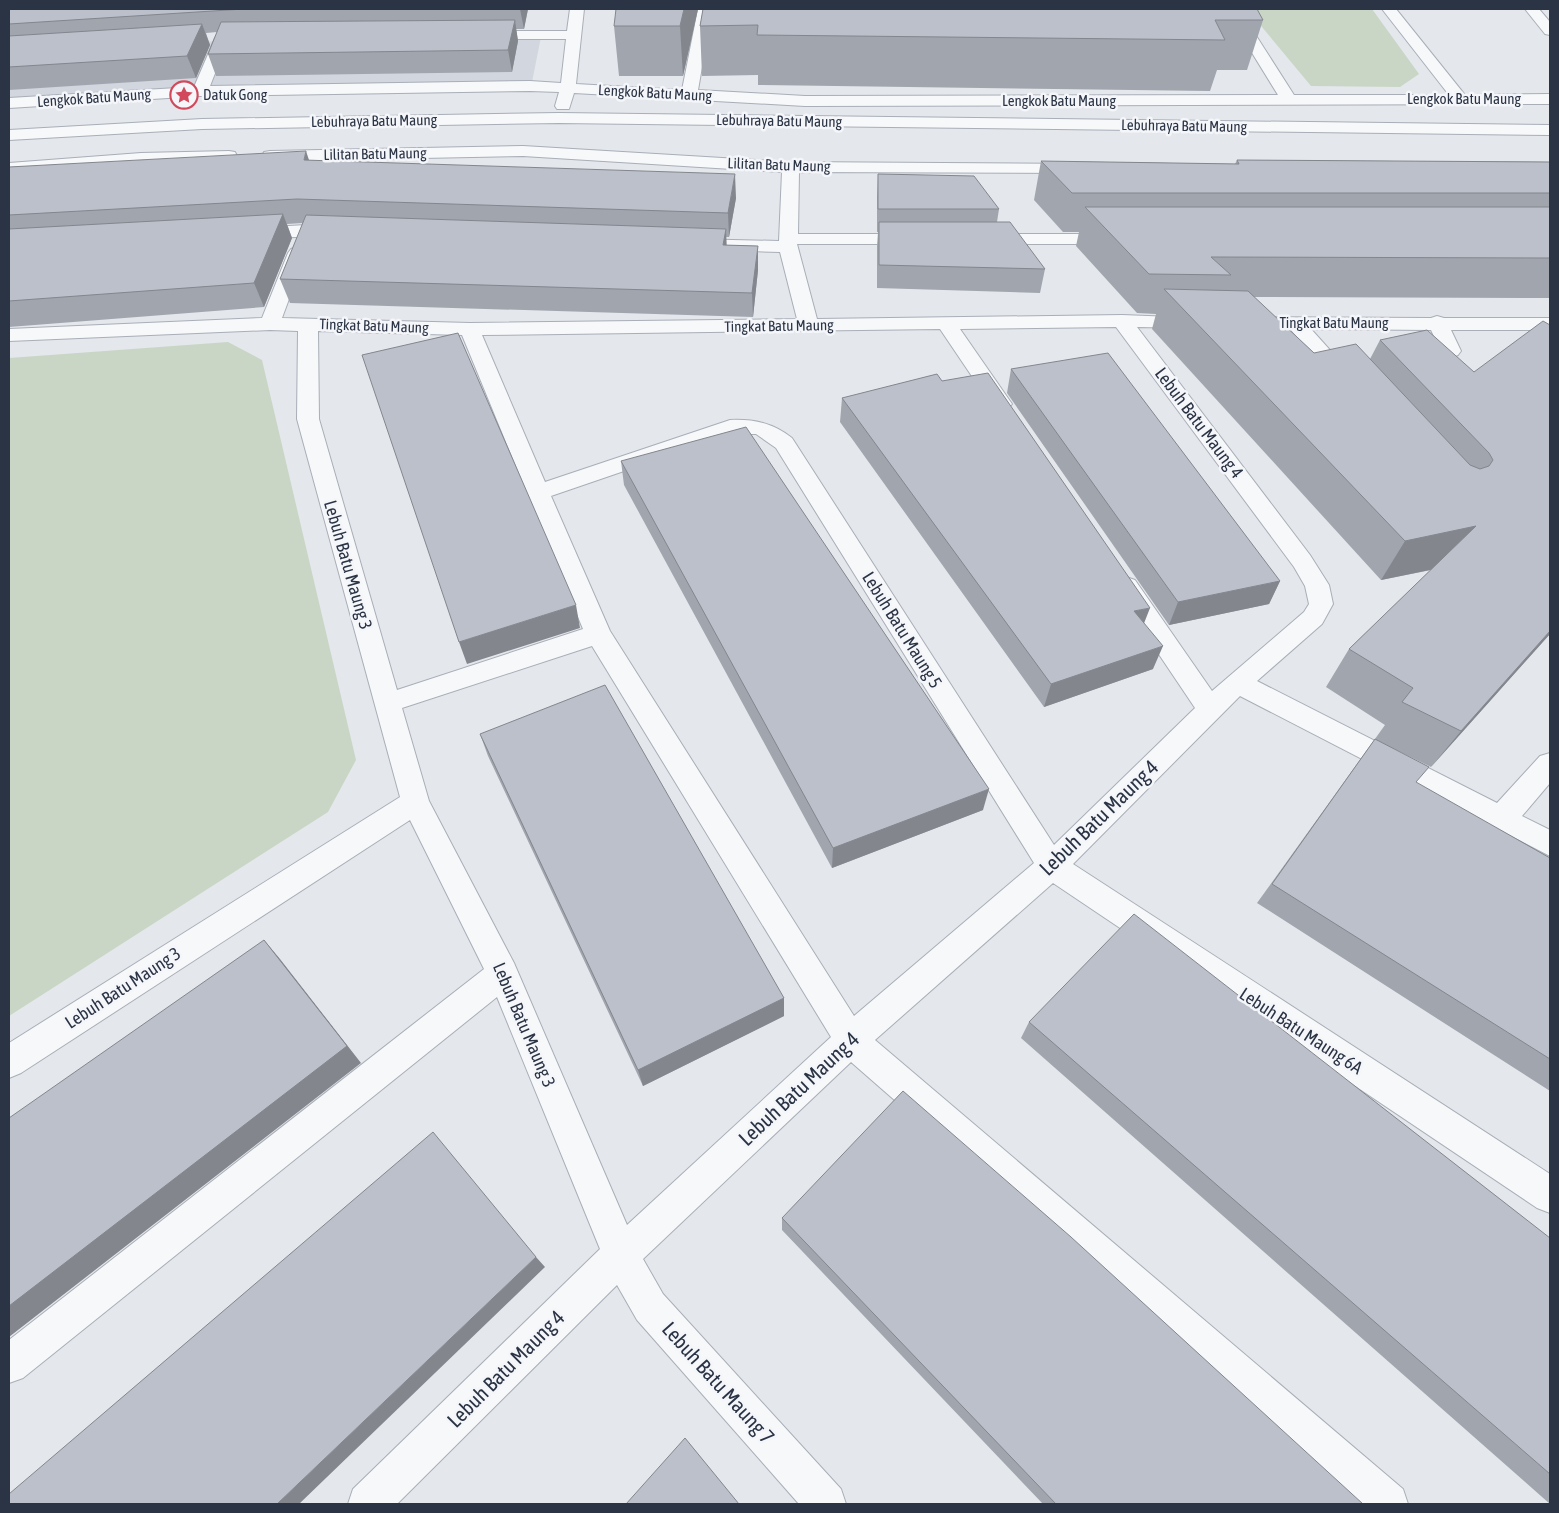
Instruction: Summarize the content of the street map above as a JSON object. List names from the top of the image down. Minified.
{"streets":{"street":["Lengkok Batu Maung","Lebuhraya Batu Maung","Lilitan Batu Maung","Tingkat Batu Maung","Lebuh Batu Maung 4","Lebuh Batu Maung 3","Lebuh Batu Maung 5","Lebuh Batu Maung 6A","Lebuh Batu Maung 7"]},"crossings":[["Tingkat Batu Maung","Lebuh Batu Maung 4"],["Tingkat Batu Maung","Lebuh Batu Maung 3"],["Lebuh Batu Maung 4","Lebuh Batu Maung 3"],["Lebuh Batu Maung 4","Lebuh Batu Maung 5"],["Lebuh Batu Maung 4","Lebuh Batu Maung 6A"],["Lebuh Batu Maung 4","Lebuh Batu Maung 7"],["Lebuh Batu Maung 3","Lebuh Batu Maung 7"],["Lebuh Batu Maung 5","Lebuh Batu Maung 6A"]],"places":{"place":["Datuk Gong"]}}
